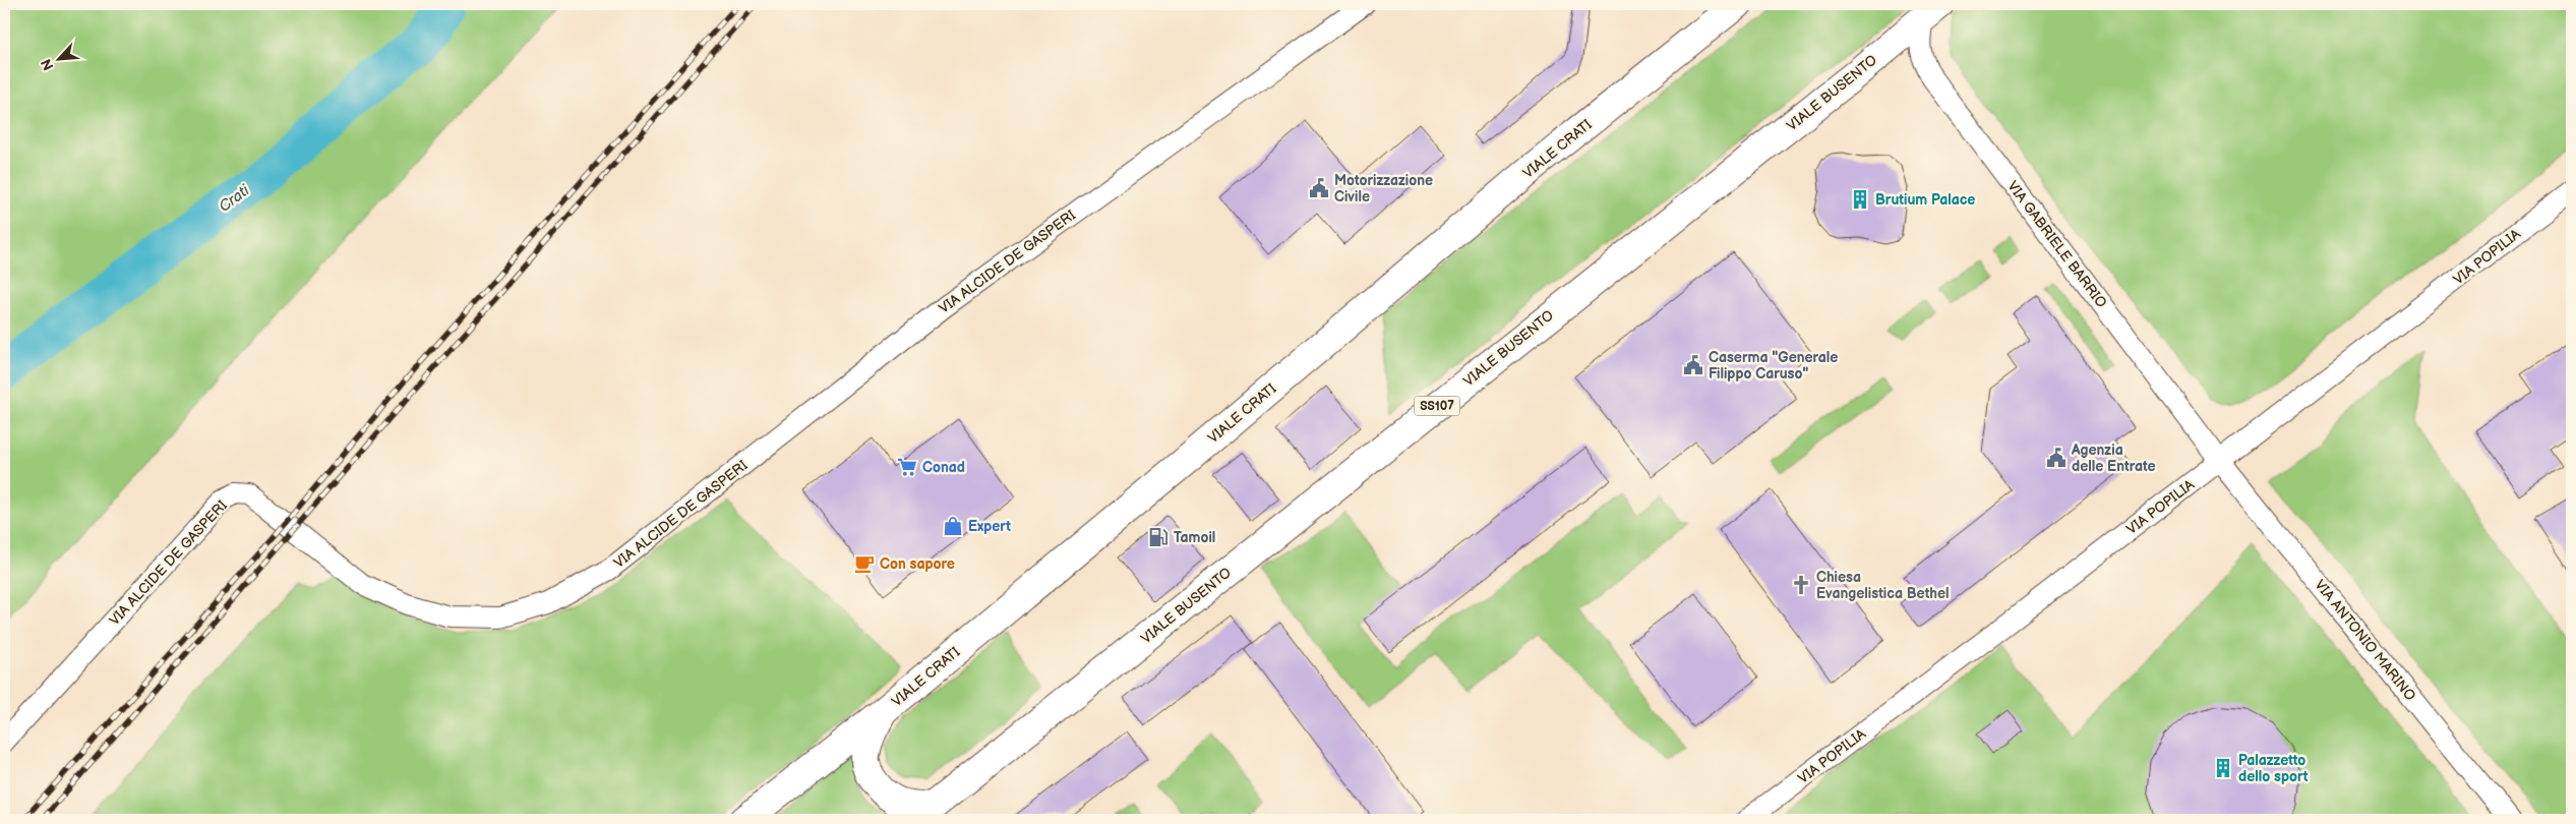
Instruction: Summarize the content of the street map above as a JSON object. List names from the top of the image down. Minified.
{"streets":{"main road":["VIALE BUSENTO","VIALE CRATI","SS107"],"street":["VIA GABRIELE BARRIO","VIA POPILIA","VIA ALCIDE DE GASPERI","VIA ANTONIO MARINO"]},"crossings":[["VIALE BUSENTO","VIA GABRIELE BARRIO"],["VIA GABRIELE BARRIO","VIA POPILIA"],["VIA GABRIELE BARRIO","VIA ANTONIO MARINO"],["VIA POPILIA","VIA ANTONIO MARINO"]],"water":["Crati"],"places":{"public building":["Motorizzazione Civile","Caserma \"Generale Filippo Caruso\"","Agenzia delle Entrate"],"building":["Brutium Palace","Palazzetto dello sport"],"supermarket":["Conad"],"shop":["Expert"],"fuel station":["Tamoil"],"cafe":["Con sapore"],"church":["Chiesa Evangelistica Bethel"]},"north":"bottom left"}
